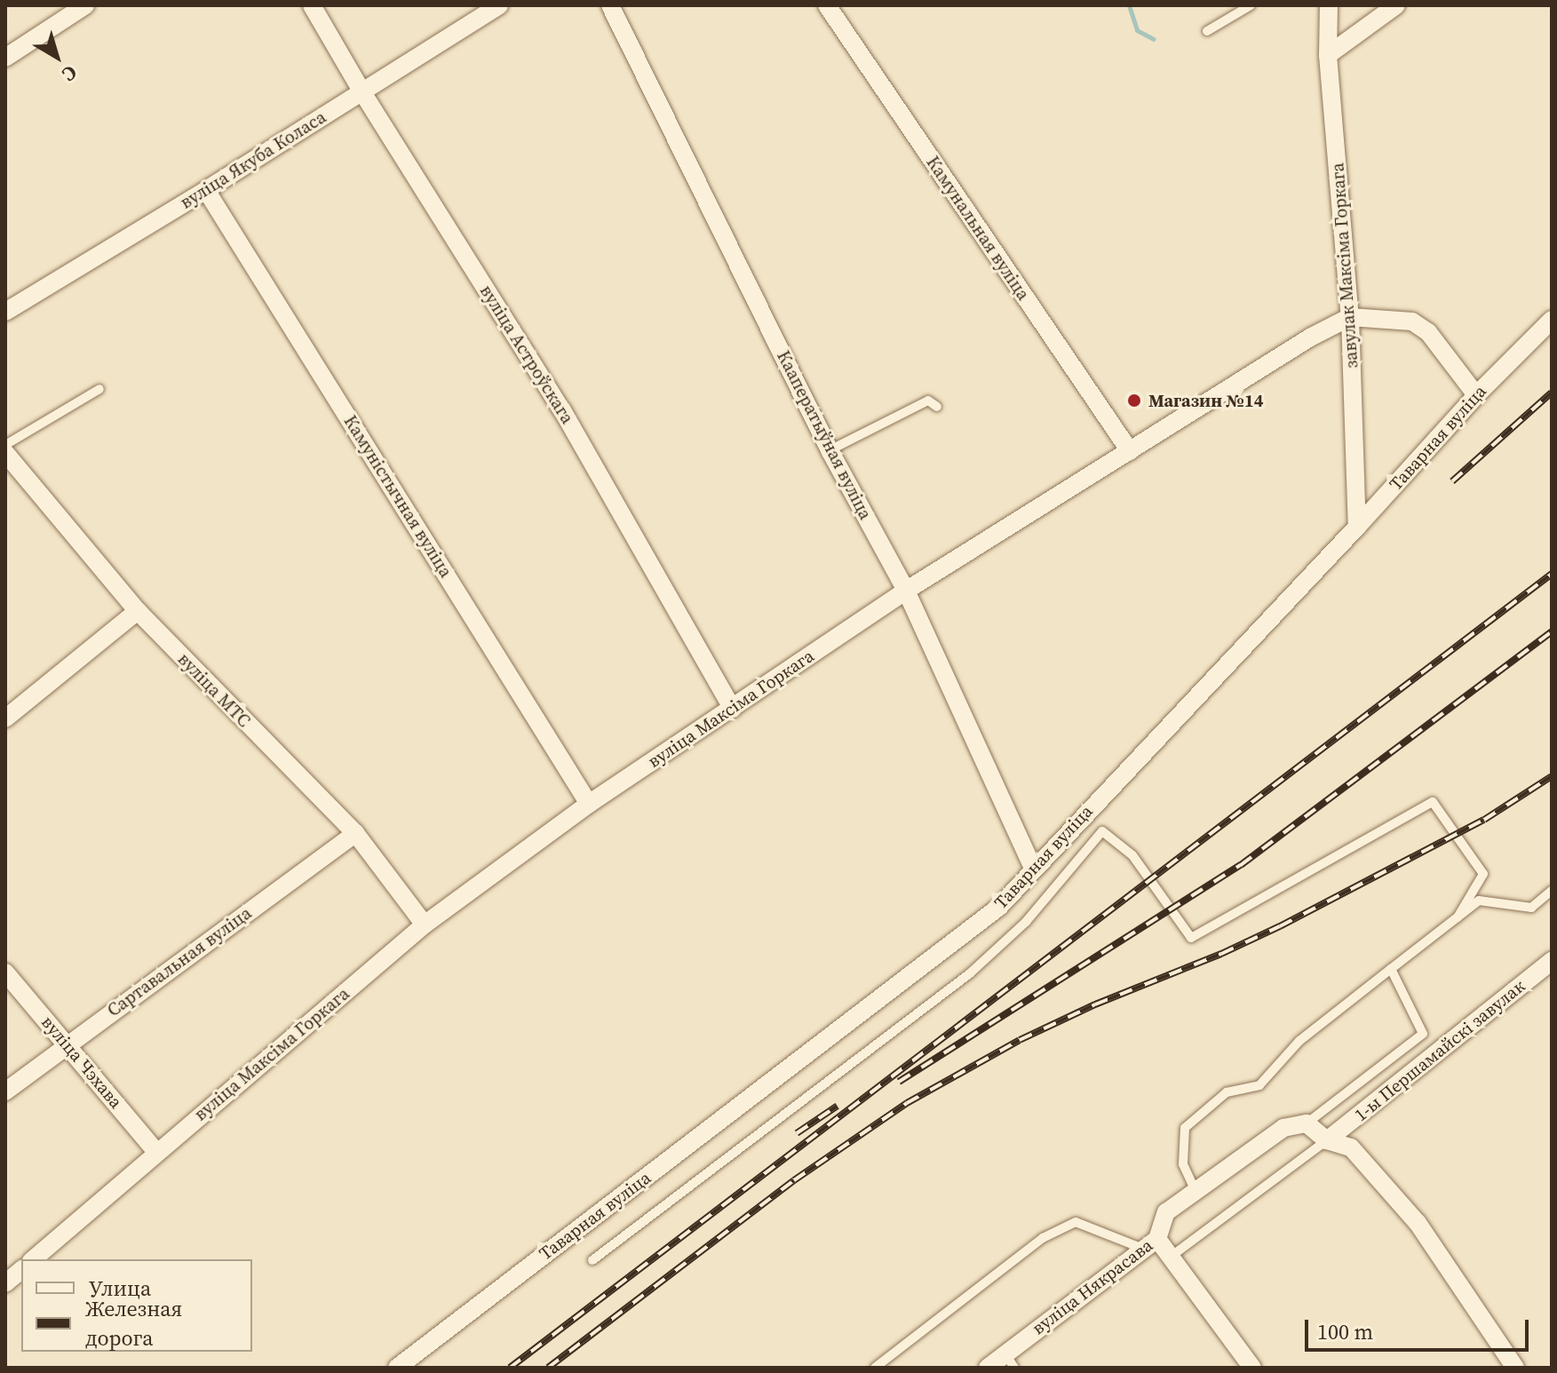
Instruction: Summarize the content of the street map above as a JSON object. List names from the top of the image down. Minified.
{"streets":{"street":["вуліца Якуба Коласа","Камунальная вуліца","завулак Максіма Горкага","вуліца Астроўскага","Кааператыўная вуліца","Таварная вуліца","Камуністычная вуліца","вуліца МТС","вуліца Максіма Горкага","Сартавальная вуліца","1-ы Першамайскі завулак","вуліца Чэхава","вуліца Някрасава"]},"crossings":[["вуліца Якуба Коласа","вуліца Астроўскага"],["вуліца Якуба Коласа","Камуністычная вуліца"],["Камунальная вуліца","вуліца Максіма Горкага"],["завулак Максіма Горкага","Таварная вуліца"],["завулак Максіма Горкага","вуліца Максіма Горкага"],["вуліца Астроўскага","вуліца Максіма Горкага"],["Кааператыўная вуліца","Таварная вуліца"],["Кааператыўная вуліца","вуліца Максіма Горкага"],["Камуністычная вуліца","вуліца Максіма Горкага"],["вуліца МТС","вуліца Максіма Горкага"],["вуліца МТС","Сартавальная вуліца"],["вуліца Максіма Горкага","вуліца Чэхава"],["Сартавальная вуліца","вуліца Чэхава"]],"places":["Магазин №14"],"legend":["Улица","Железная дорога"],"scale_bar":"100 m","north":"bottom right"}
